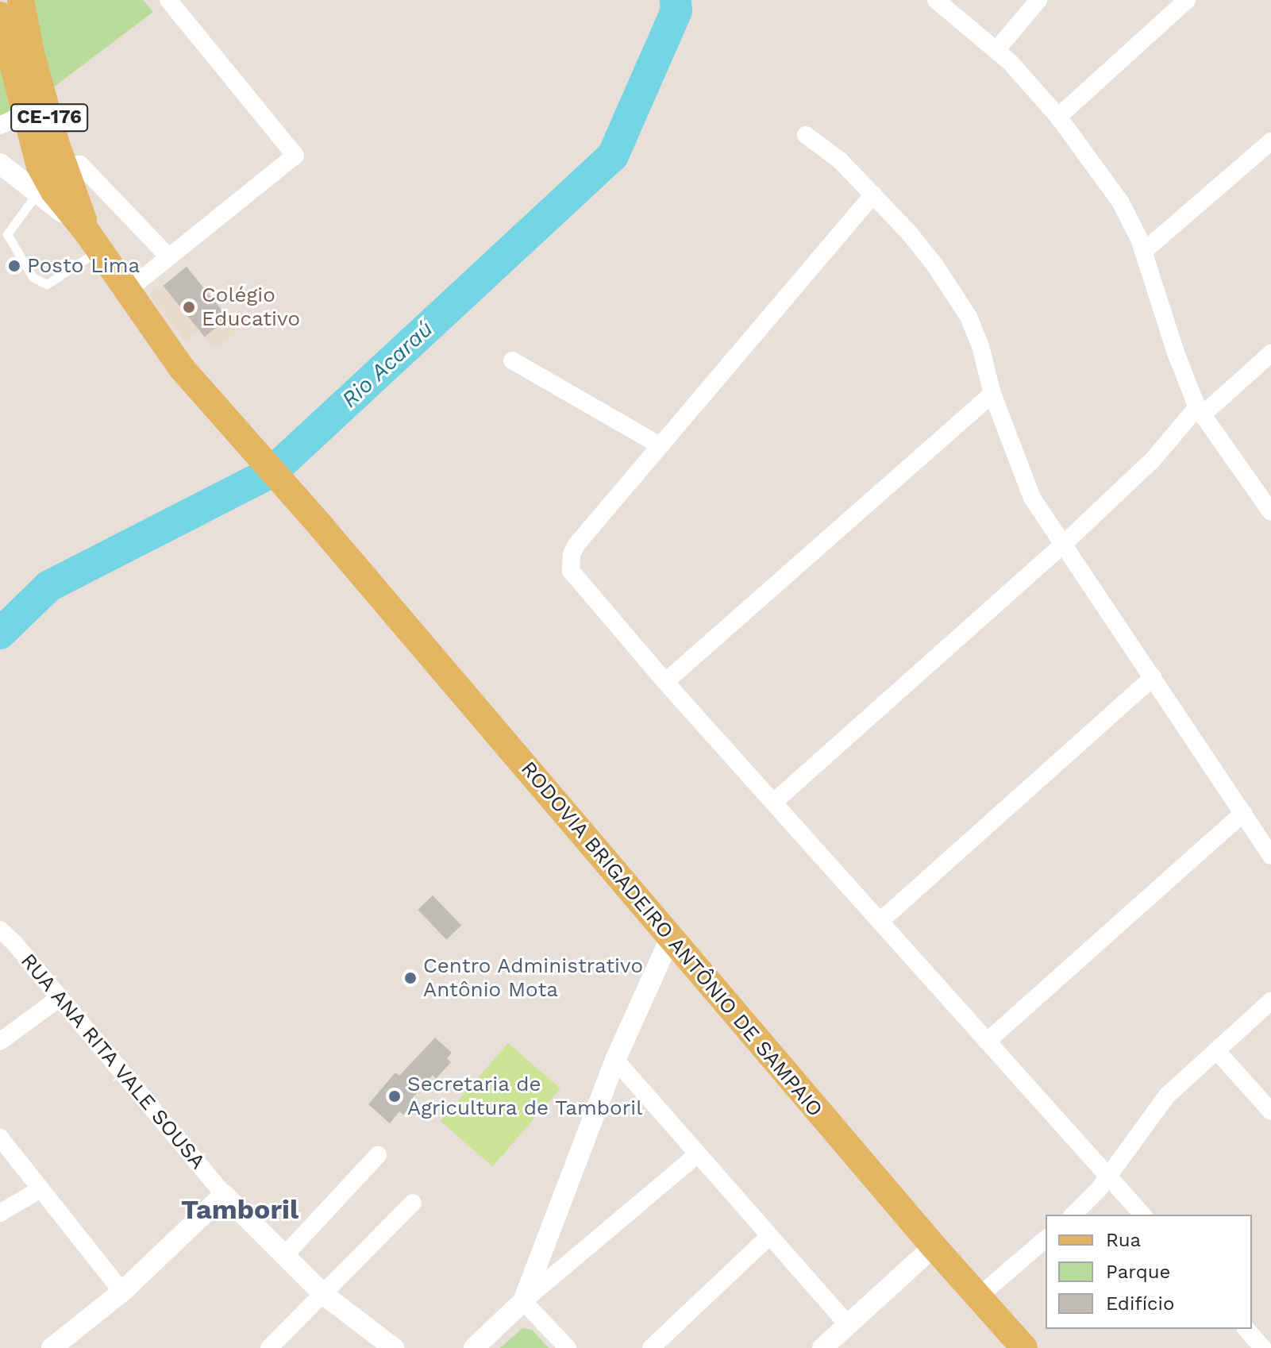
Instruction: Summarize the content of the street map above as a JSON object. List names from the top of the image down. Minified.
{"streets":{"main road":["CE-176","RODOVIA BRIGADEIRO ANTÔNIO DE SAMPAIO"],"street":["RUA ANA RITA VALE SOUSA"]},"crossings":[["CE-176","RODOVIA BRIGADEIRO ANTÔNIO DE SAMPAIO"]],"districts":["Tamboril"],"water":["Rio Acaraú"],"places":["Posto Lima","Colégio Educativo","Centro Administrativo Antônio Mota","Secretaria de Agricultura de Tamboril"],"legend":["Rua","Parque","Edifício"]}
